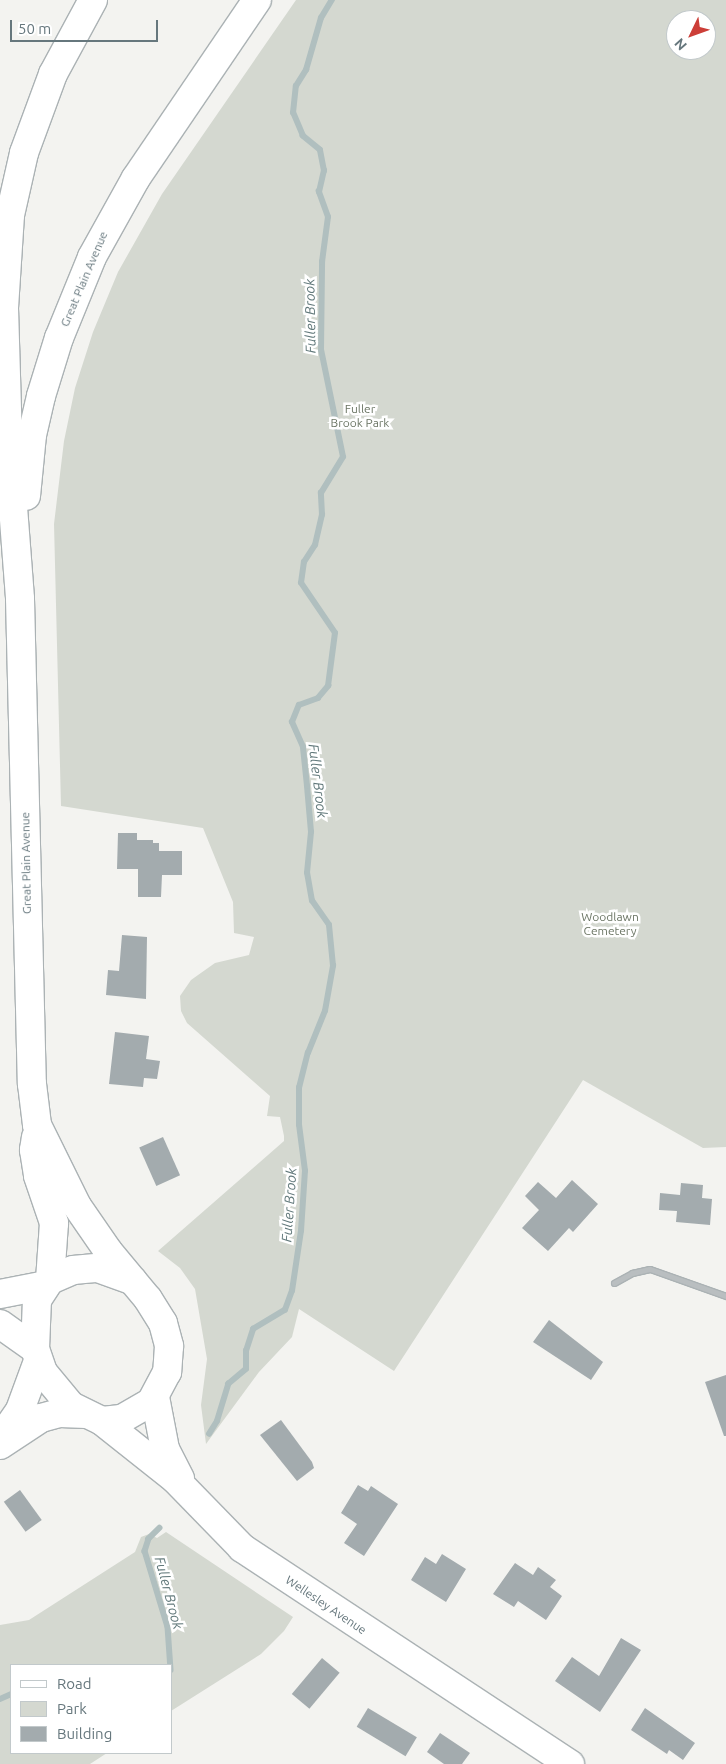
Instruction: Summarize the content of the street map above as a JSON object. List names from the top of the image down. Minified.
{"streets":{"main road":["Great Plain Avenue","Wellesley Avenue"]},"crossings":[["Great Plain Avenue","Wellesley Avenue"]],"water":["Fuller Brook"],"parks":["Fuller Brook Park","Woodlawn Cemetery"],"legend":["Road","Park","Building"],"scale_bar":"50 m","north":"bottom left"}
